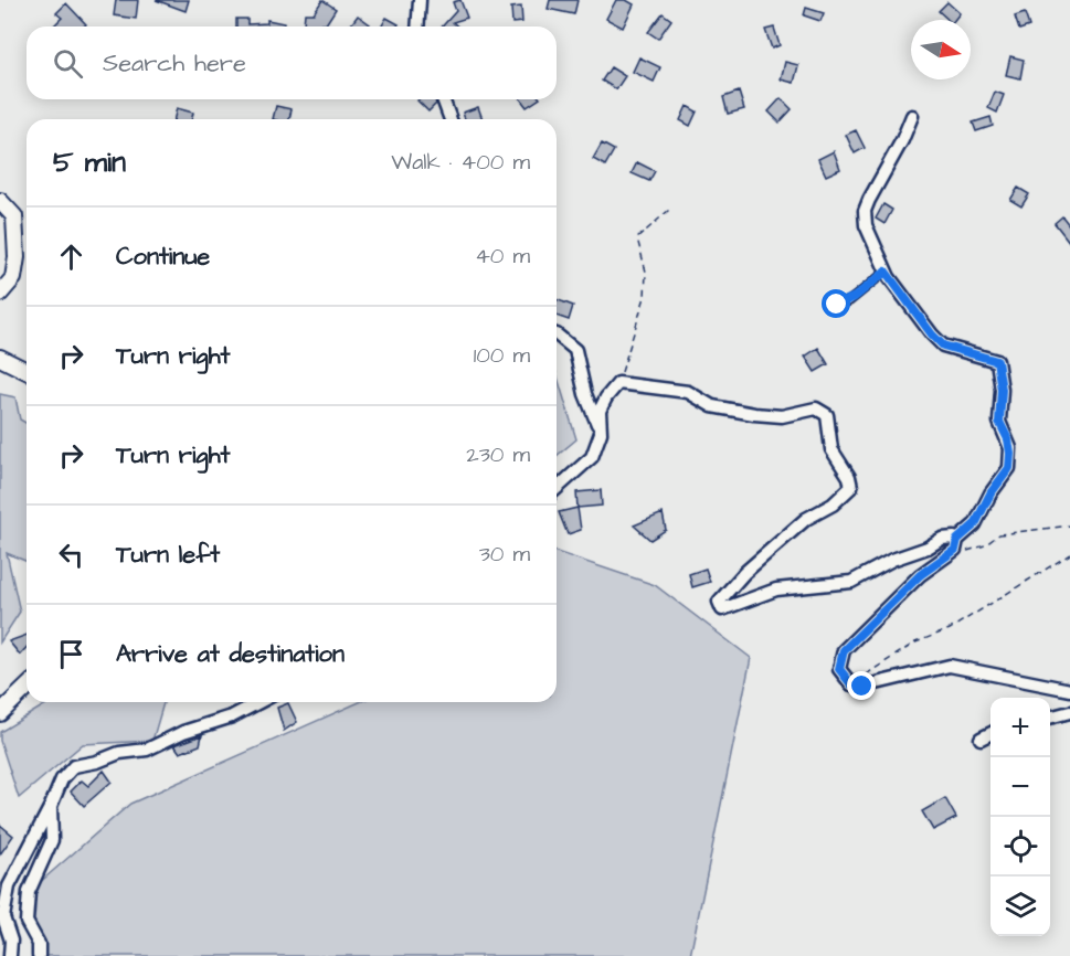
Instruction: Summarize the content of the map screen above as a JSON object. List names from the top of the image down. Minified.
{"north":"right","page":{"search":"Search here","heading":["5 min","Walk · 400 m"],"list":[["Continue","40 m"],["Turn right","100 m"],["Turn right","230 m"],["Turn left","30 m"],"Arrive at destination"],"map_buttons":["+","−"]}}
